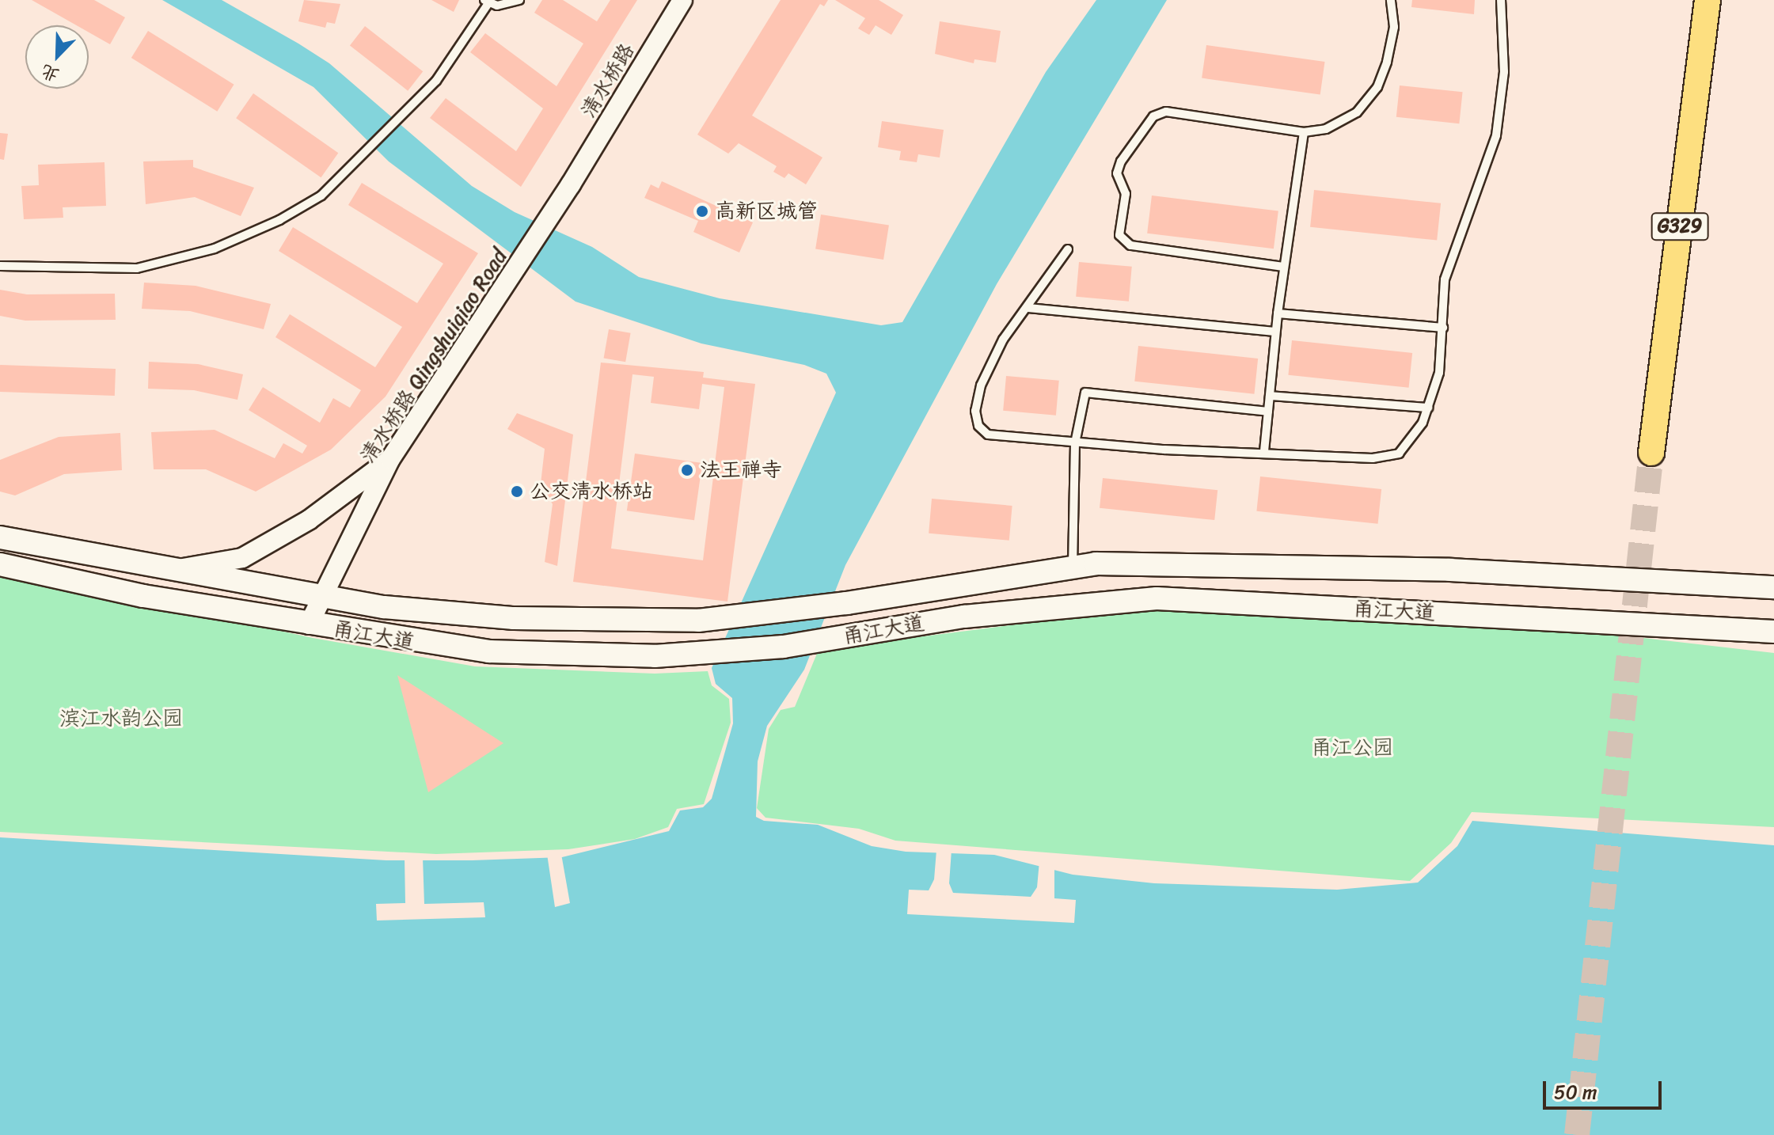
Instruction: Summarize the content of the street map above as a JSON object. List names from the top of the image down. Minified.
{"streets":{"highway":["G329"],"main road":["甬江大道"],"street":["清水桥路","清水桥路 Qingshuiqiao Road"]},"crossings":[["清水桥路","清水桥路 Qingshuiqiao Road"],["清水桥路 Qingshuiqiao Road","甬江大道"]],"parks":["滨江水韵公园","甬江公园"],"places":["高新区城管","法王禅寺","公交清水桥站"],"scale_bar":"50 m","north":"bottom left"}
